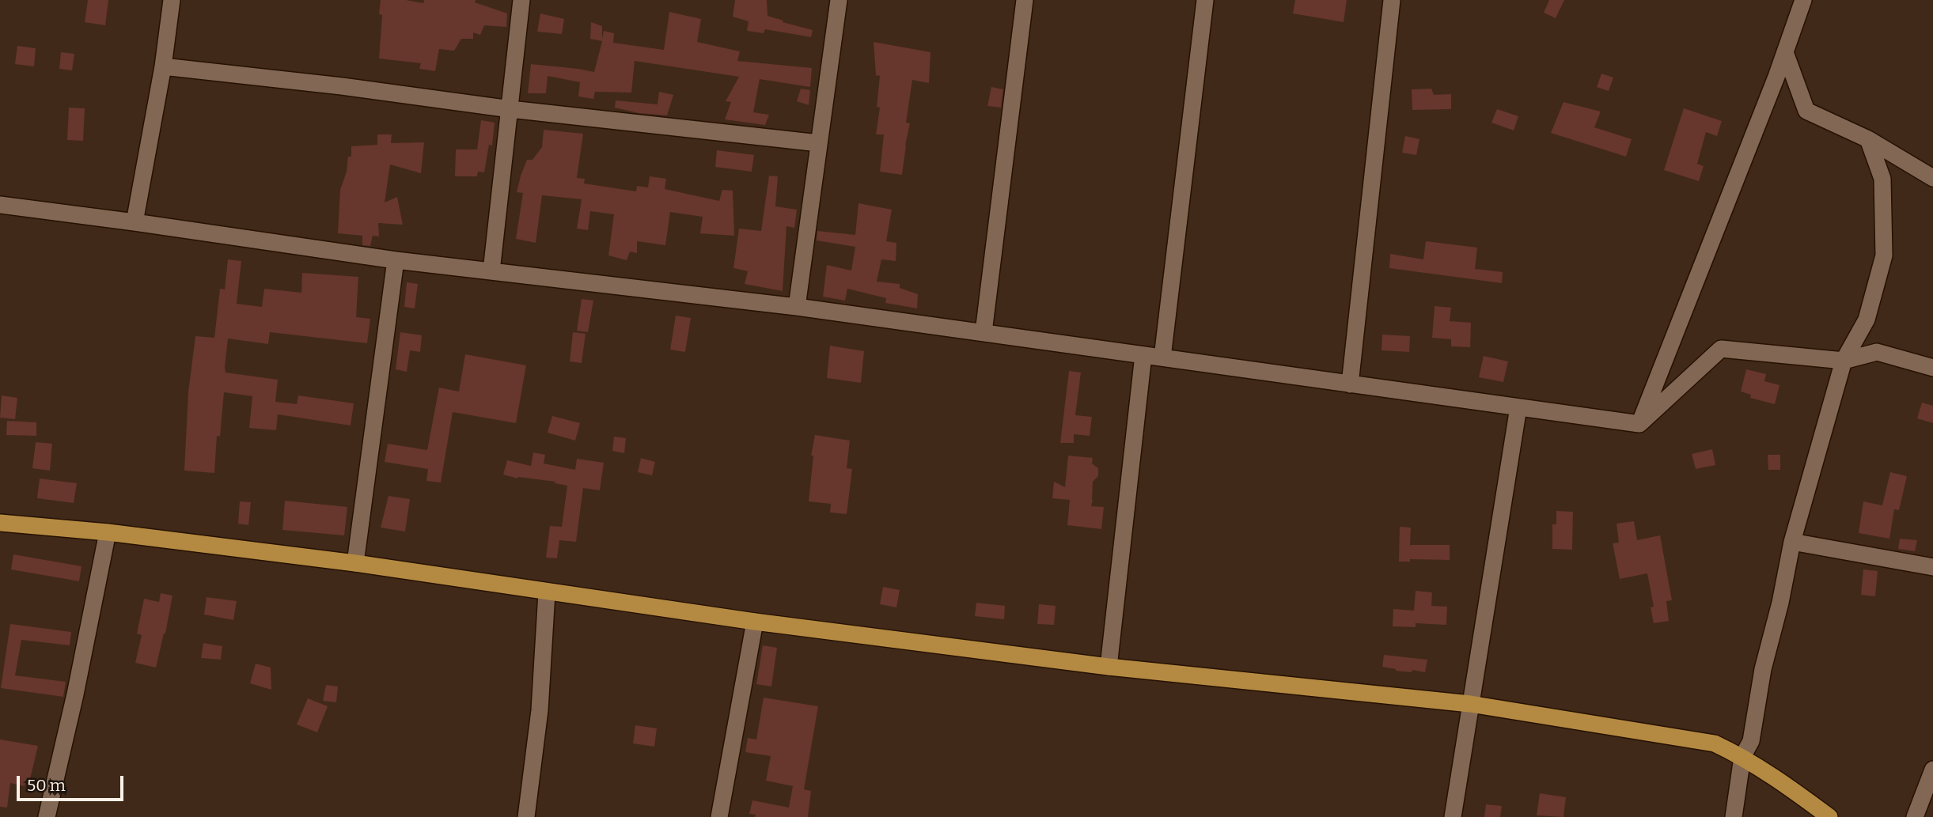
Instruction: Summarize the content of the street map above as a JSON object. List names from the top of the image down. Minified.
{"scale_bar":"50 m"}
